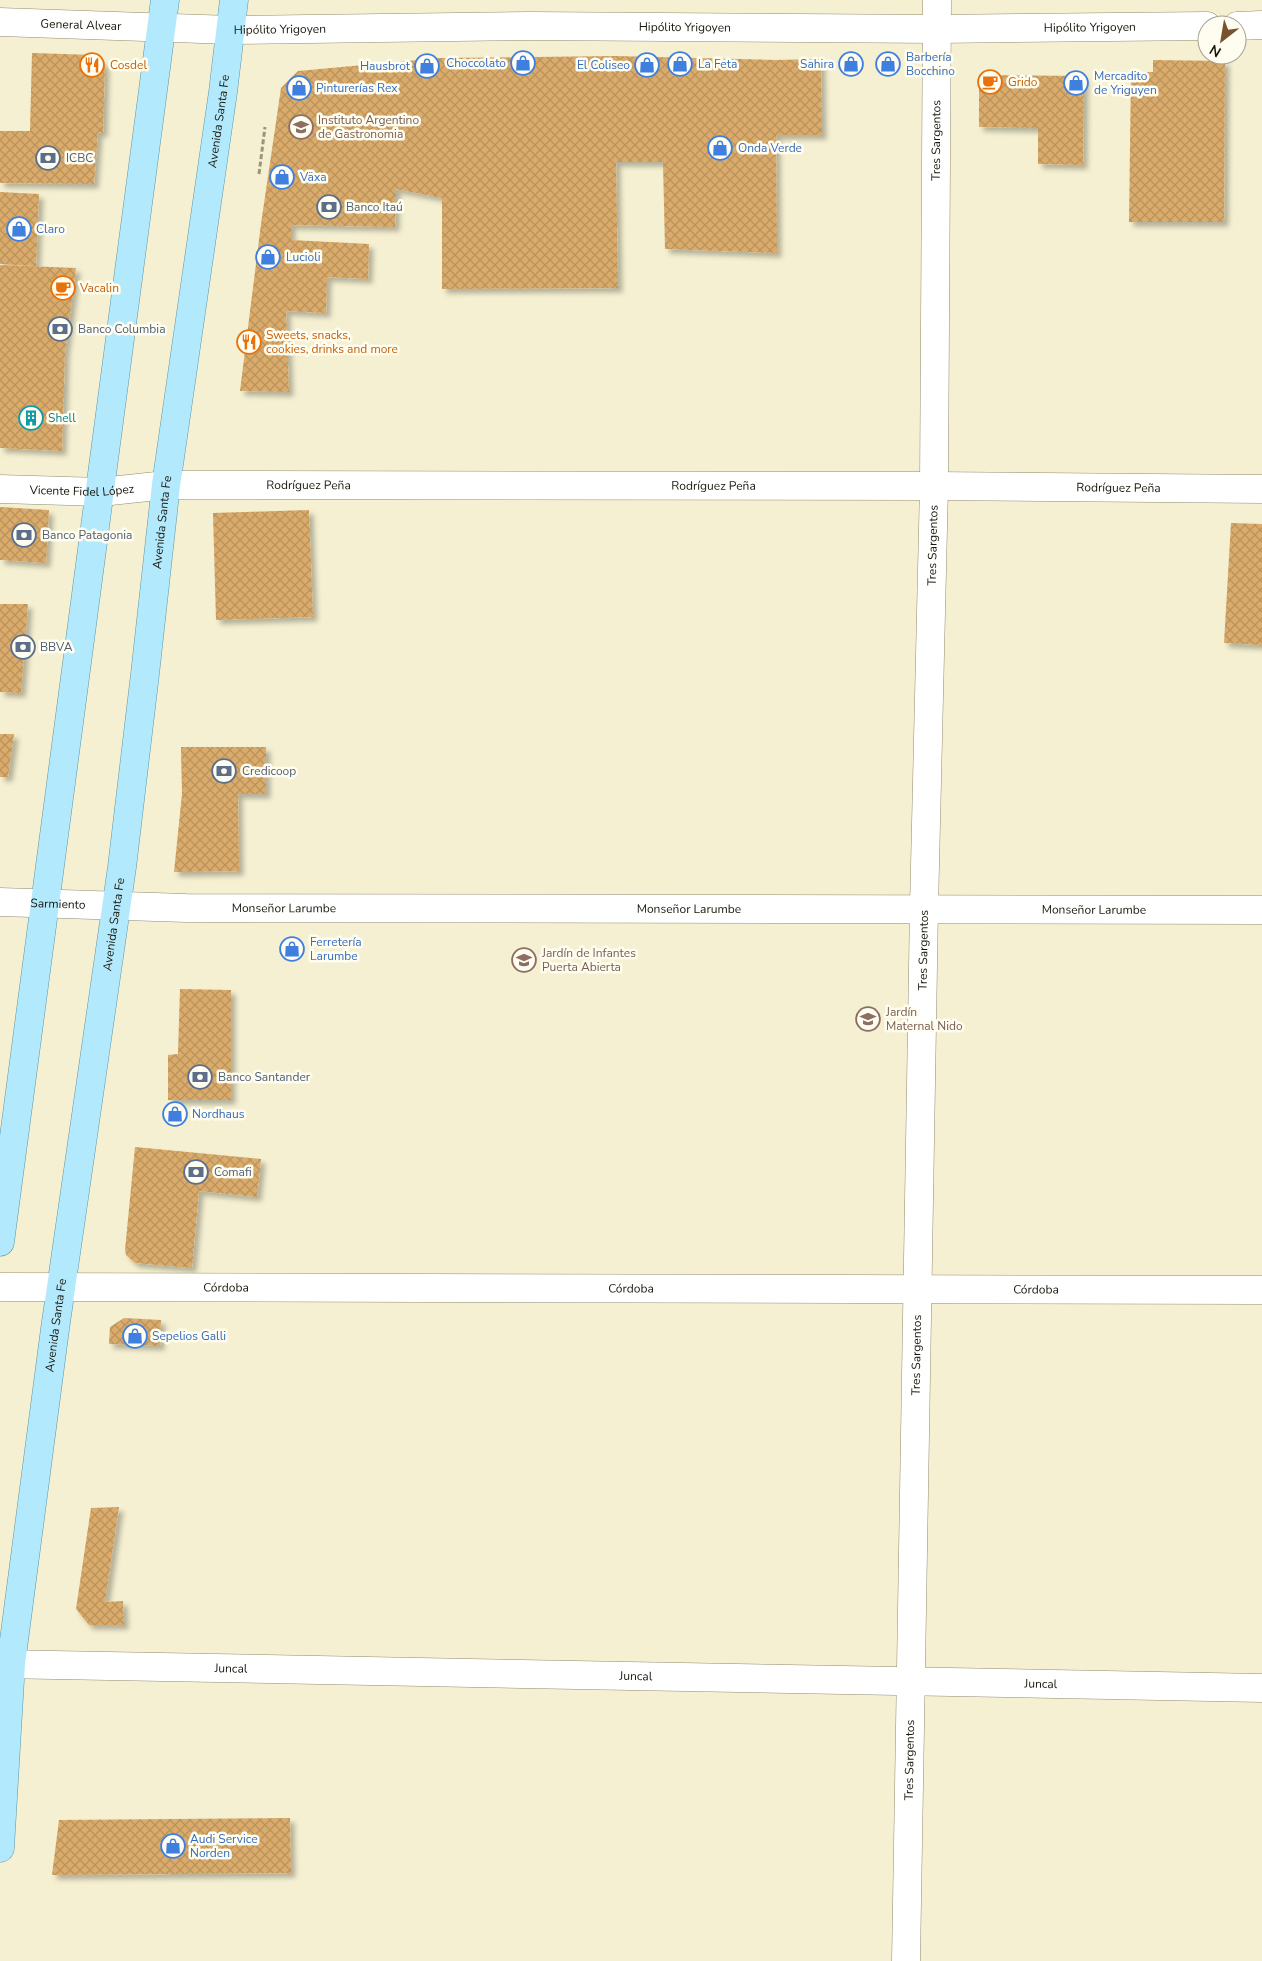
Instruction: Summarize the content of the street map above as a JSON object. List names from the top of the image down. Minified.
{"streets":{"main road":["Avenida Santa Fe"],"street":["General Alvear","Hipólito Yrigoyen","Tres Sargentos","Rodríguez Peña","Vicente Fidel López","Sarmiento","Monseñor Larumbe","Córdoba","Juncal"]},"crossings":[["General Alvear","Hipólito Yrigoyen"],["Hipólito Yrigoyen","Avenida Santa Fe"],["Hipólito Yrigoyen","Tres Sargentos"],["Avenida Santa Fe","Rodríguez Peña"],["Avenida Santa Fe","Vicente Fidel López"],["Avenida Santa Fe","Sarmiento"],["Avenida Santa Fe","Monseñor Larumbe"],["Avenida Santa Fe","Córdoba"],["Avenida Santa Fe","Juncal"],["Tres Sargentos","Rodríguez Peña"],["Tres Sargentos","Monseñor Larumbe"],["Tres Sargentos","Córdoba"],["Tres Sargentos","Juncal"],["Rodríguez Peña","Vicente Fidel López"],["Sarmiento","Monseñor Larumbe"]],"places":{"shop":["Choccolato","La Feta","Sahira","Barbería Bocchino","El Coliseo","Hausbrot","Mercadito de Yriguyen","Pinturerías Rex","Onda Verde","Växa","Claro","Lucioli","Ferretería Larumbe","Nordhaus","Sepelios Galli","Audi Service Norden"],"restaurant":["Cosdel","Sweets, snacks, cookies, drinks and more"],"cafe":["Grido","Vacalin"],"school or university":["Instituto Argentino de Gastronomia","Jardín de Infantes Puerta Abierta","Jardín Maternal Nido"],"bank":["ICBC","Banco Itaú","Banco Columbia","Banco Patagonia","BBVA","Credicoop","Banco Santander","Comafi"],"building":["Shell"]},"north":"bottom left"}
